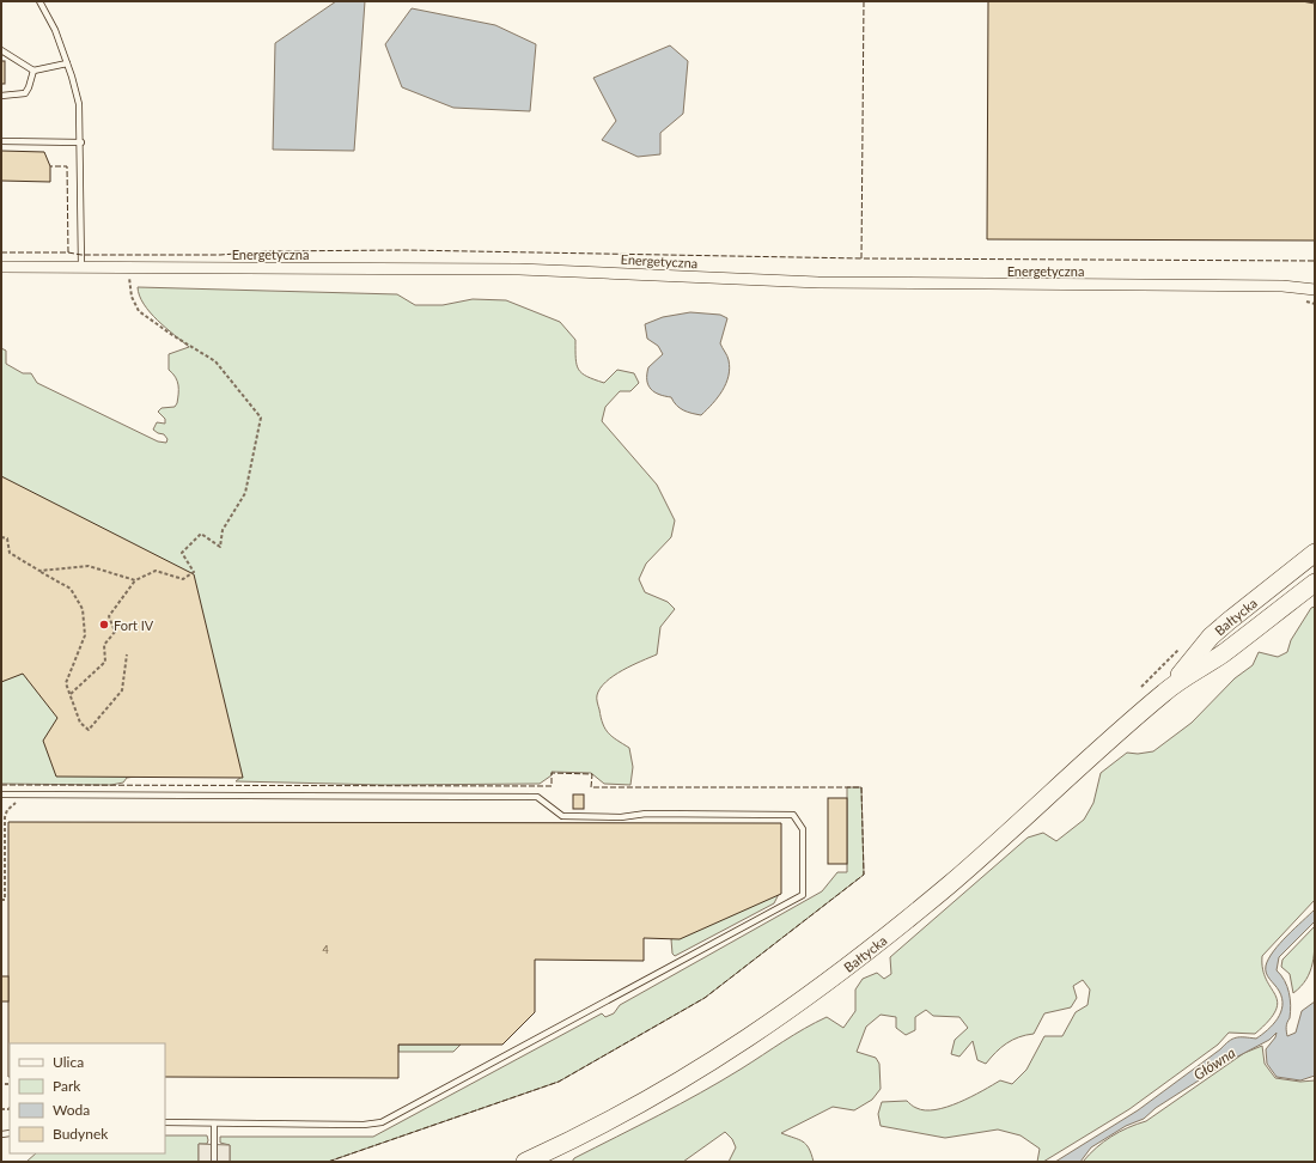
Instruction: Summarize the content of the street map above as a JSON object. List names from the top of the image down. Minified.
{"streets":{"main road":["Bałtycka"],"street":["Energetyczna"]},"water":["Główna"],"places":["Fort IV"],"house_numbers":["4"],"legend":["Ulica","Park","Woda","Budynek"]}
